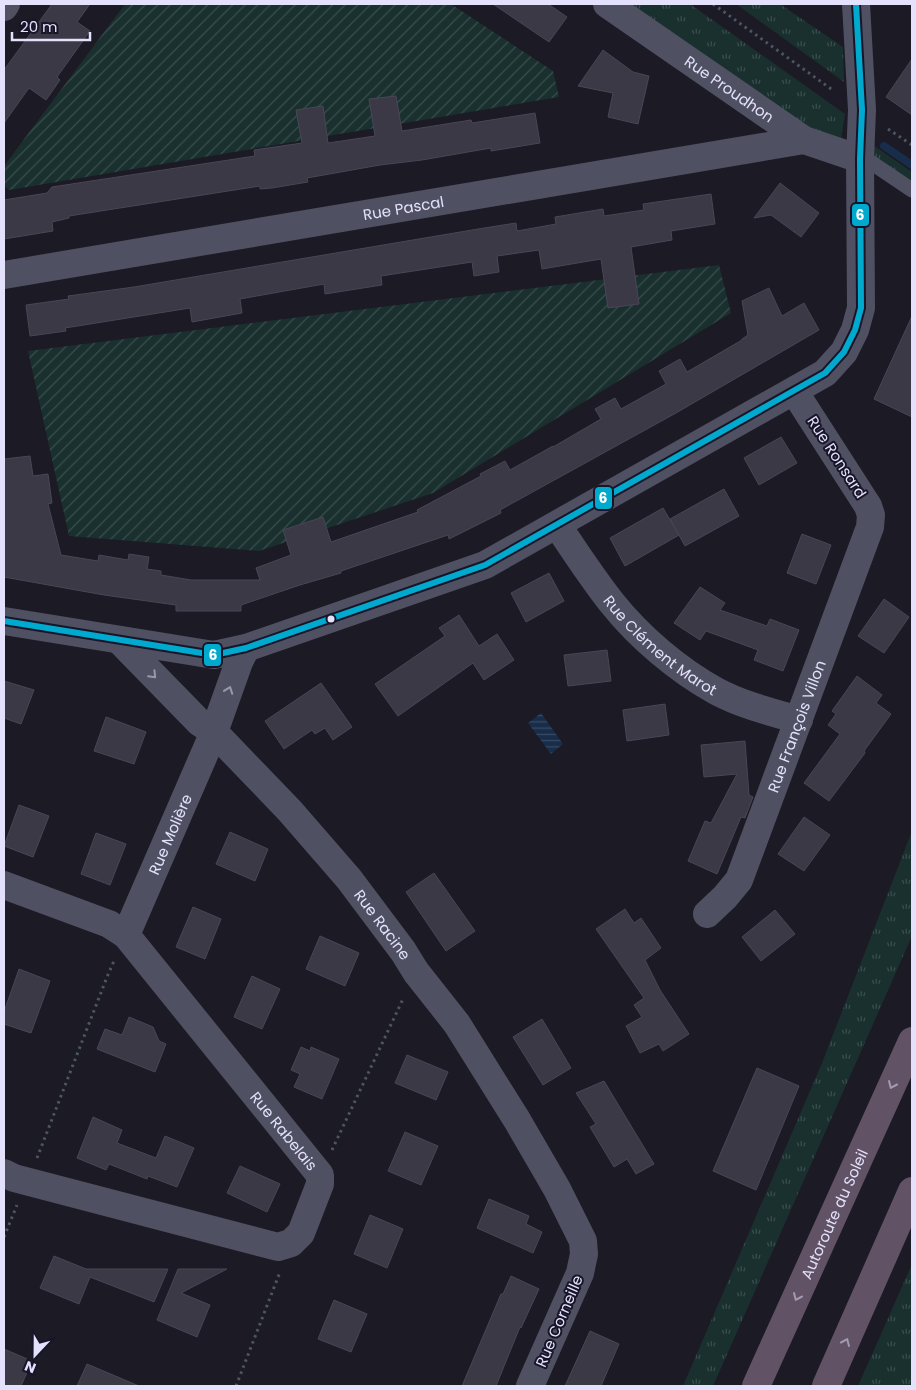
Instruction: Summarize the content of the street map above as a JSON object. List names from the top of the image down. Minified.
{"streets":{"highway":["Autoroute du Soleil"],"street":["Rue Proudhon","Rue Pascal","Rue Ronsard","Rue Clément Marot","Rue François Villon","Rue Molière","Rue Racine","Rue Rabelais","Rue Corneille"]},"crossings":[["Rue Proudhon","Rue Pascal"],["Rue Ronsard","Rue François Villon"],["Rue Clément Marot","Rue François Villon"],["Rue Molière","Rue Racine"],["Rue Molière","Rue Rabelais"],["Rue Racine","Rue Corneille"]],"lines":["transit line 6"],"scale_bar":"20 m","north":"bottom"}
